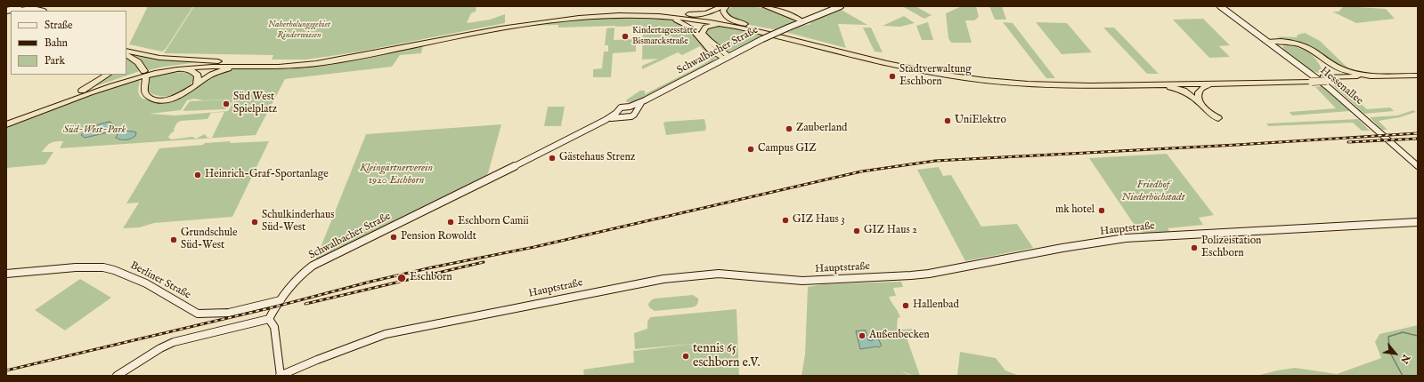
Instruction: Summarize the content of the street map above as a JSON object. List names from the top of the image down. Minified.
{"streets":{"street":["Schwalbacher Straße","Hessenallee","Hauptstraße","Berliner Straße"]},"crossings":[["Schwalbacher Straße","Berliner Straße"]],"parks":["Naherholungsgebiet Rinderwiesen","Süd-West-Park","Kleingärtnerverein 1920 Eschborn","Friedhof Niederhöchstadt"],"places":["Kindertagesstätte Bismarckstraße","Stadtverwaltung Eschborn","Süd West Spielplatz","UniElektro","Zauberland","Campus GIZ","Gästehaus Strenz","Heinrich-Graf-Sportanlage","mk hotel","GIZ Haus 3","Schulkinderhaus Süd-West","Eschborn Camii","GIZ Haus 2","Pension Rowoldt","Grundschule Süd-West","Polizeistation Eschborn","Eschborn","Hallenbad","Außenbecken","tennis 65 eschborn e.V."],"legend":["Straße","Bahn","Park"],"north":"bottom right"}
